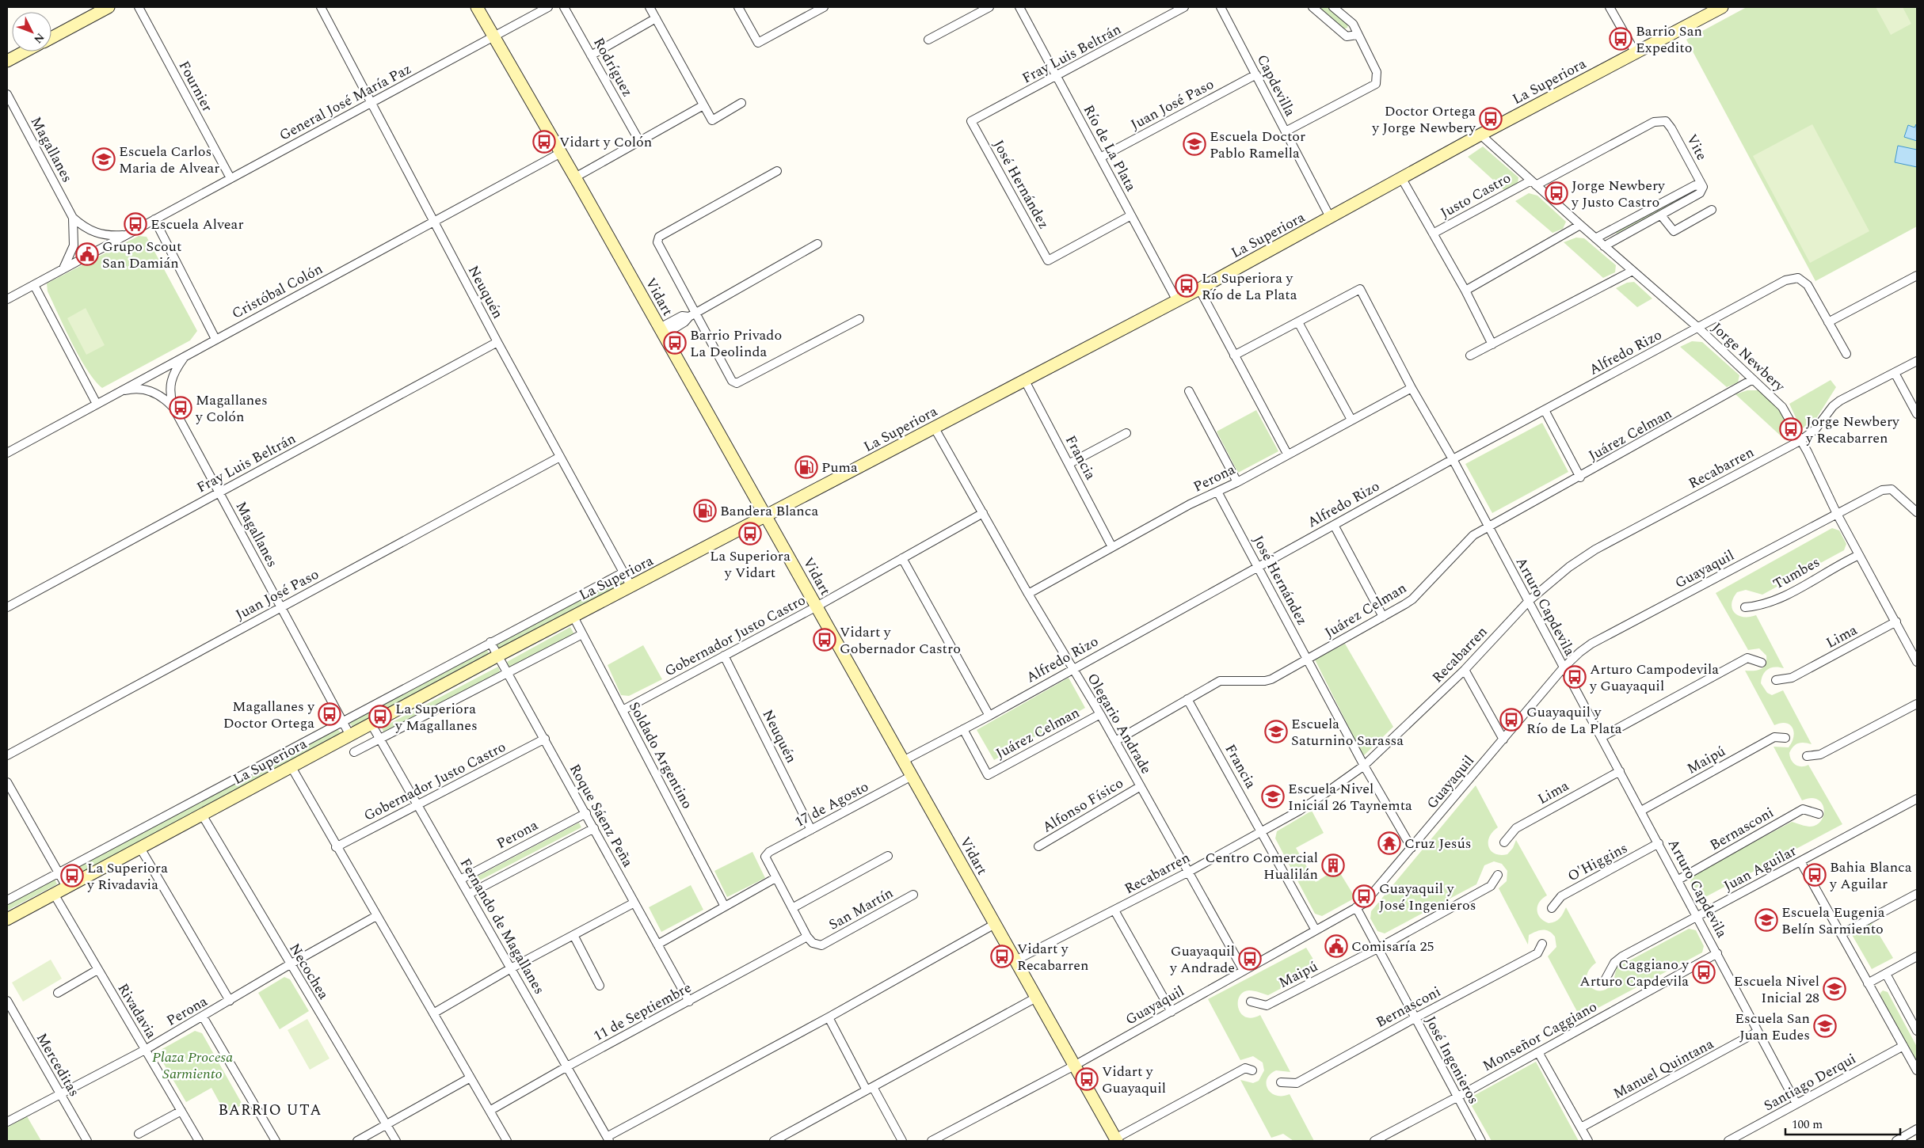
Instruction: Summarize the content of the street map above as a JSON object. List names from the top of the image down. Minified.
{"streets":{"main road":["La Superiora","Vidart"],"street":["Fray Luis Beltrán","Rodríguez","Capdevilla","Fournier","General José María Paz","Juan José Paso","Vite","Río de La Plata","Magallanes","José Hernández","Justo Castro","Cristóbal Colón","Neuquén","Alfredo Rizo","Jorge Newbery","Juárez Celman","Francia","Recabarren","Perona","Guayaquil","Tumbes","Arturo Capdevila","Gobernador Justo Castro","Lima","Olegario Andrade","Soldado Argentino","Maipú","17 de Agosto","Alfonso Físico","Roque Sáenz Peña","Bernasconi","O'Higgins","Juan Aguilar","San Martín","Fernando de Magallanes","Necochea","Rivadavia","11 de Septiembre","Monseñor Caggiano","José Ingenieros","Merceditas","Manuel Quintana","Santiago Derqui"]},"crossings":[["Fray Luis Beltrán","Río de La Plata"],["Fray Luis Beltrán","Magallanes"],["Fray Luis Beltrán","José Hernández"],["Fray Luis Beltrán","Neuquén"],["La Superiora","Capdevilla"],["La Superiora","Río de La Plata"],["La Superiora","Magallanes"],["La Superiora","Neuquén"],["La Superiora","Vidart"],["La Superiora","Jorge Newbery"],["La Superiora","Francia"],["La Superiora","Olegario Andrade"],["La Superiora","Soldado Argentino"],["La Superiora","Roque Sáenz Peña"],["La Superiora","Fernando de Magallanes"],["La Superiora","Necochea"],["La Superiora","Rivadavia"],["Capdevilla","Juan José Paso"],["Fournier","General José María Paz"],["General José María Paz","Neuquén"],["General José María Paz","Vidart"],["Juan José Paso","Río de La Plata"],["Juan José Paso","Magallanes"],["Juan José Paso","Neuquén"],["Vite","Justo Castro"],["Río de La Plata","José Hernández"],["Magallanes","Cristóbal Colón"],["José Hernández","Alfredo Rizo"],["José Hernández","Juárez Celman"],["José Hernández","Recabarren"],["José Hernández","Perona"],["José Hernández","Guayaquil"],["Justo Castro","Jorge Newbery"],["Cristóbal Colón","Neuquén"],["Cristóbal Colón","Vidart"],["Neuquén","Gobernador Justo Castro"],["Neuquén","17 de Agosto"],["Vidart","Alfredo Rizo"],["Vidart","Recabarren"],["Vidart","Guayaquil"],["Vidart","Gobernador Justo Castro"],["Vidart","17 de Agosto"],["Alfredo Rizo","Jorge Newbery"],["Alfredo Rizo","Juárez Celman"],["Alfredo Rizo","Arturo Capdevila"],["Alfredo Rizo","Olegario Andrade"],["Jorge Newbery","Juárez Celman"],["Jorge Newbery","Recabarren"],["Jorge Newbery","Guayaquil"],["Jorge Newbery","Tumbes"],["Jorge Newbery","Lima"],["Juárez Celman","Francia"],["Juárez Celman","Arturo Capdevila"],["Juárez Celman","Olegario Andrade"],["Francia","Recabarren"],["Francia","Perona"],["Francia","Guayaquil"],["Recabarren","Arturo Capdevila"],["Recabarren","Olegario Andrade"],["Perona","Arturo Capdevila"],["Perona","Olegario Andrade"],["Perona","Roque Sáenz Peña"],["Perona","Fernando de Magallanes"],["Perona","Necochea"],["Perona","Rivadavia"],["Perona","Merceditas"],["Guayaquil","Arturo Capdevila"],["Guayaquil","Olegario Andrade"],["Guayaquil","José Ingenieros"],["Arturo Capdevila","Lima"],["Arturo Capdevila","Maipú"],["Arturo Capdevila","Bernasconi"],["Arturo Capdevila","O'Higgins"],["Arturo Capdevila","Juan Aguilar"],["Arturo Capdevila","Monseñor Caggiano"],["Arturo Capdevila","Manuel Quintana"],["Arturo Capdevila","Santiago Derqui"],["Gobernador Justo Castro","Olegario Andrade"],["Gobernador Justo Castro","Soldado Argentino"],["Gobernador Justo Castro","Roque Sáenz Peña"],["Gobernador Justo Castro","Fernando de Magallanes"],["Olegario Andrade","Alfonso Físico"],["Maipú","José Ingenieros"],["Roque Sáenz Peña","11 de Septiembre"],["Bernasconi","José Ingenieros"],["San Martín","11 de Septiembre"],["Fernando de Magallanes","11 de Septiembre"],["Monseñor Caggiano","José Ingenieros"]],"districts":["BARRIO UTA"],"parks":["Plaza Procesa Sarmiento"],"places":{"bus stop":["Barrio San Expedito","Doctor Ortega y Jorge Newbery","Vidart y Colón","Jorge Newbery y Justo Castro","Escuela Alvear","La Superiora y Río de La Plata","Barrio Privado La Deolinda","Magallanes y Colón","Jorge Newbery y Recabarren","La Superiora y Vidart","Vidart y Gobernador Castro","Arturo Campodevila y Guayaquil","Magallanes y Doctor Ortega","La Superiora y Magallanes","Guayaquil y Río de La Plata","Bahia Blanca y Aguilar","La Superiora y Rivadavia","Guayaquil y José Ingenieros","Vidart y Recabarren","Guayaquil y Andrade","Caggiano y Arturo Capdevila","Vidart y Guayaquil"],"school or university":["Escuela Doctor Pablo Ramella","Escuela Carlos Maria de Alvear","Escuela Saturnino Sarassa","Escuela Nivel Inicial 26 Taynemta","Escuela Eugenia Belín Sarmiento","Escuela Nivel Inicial 28","Escuela San Juan Eudes"],"public building":["Grupo Scout San Damián","Comisaría 25"],"fuel station":["Puma","Bandera Blanca"],"temple":["Cruz Jesús"],"building":["Centro Comercial Hualilán"]},"scale_bar":"100 m","north":"bottom right"}
